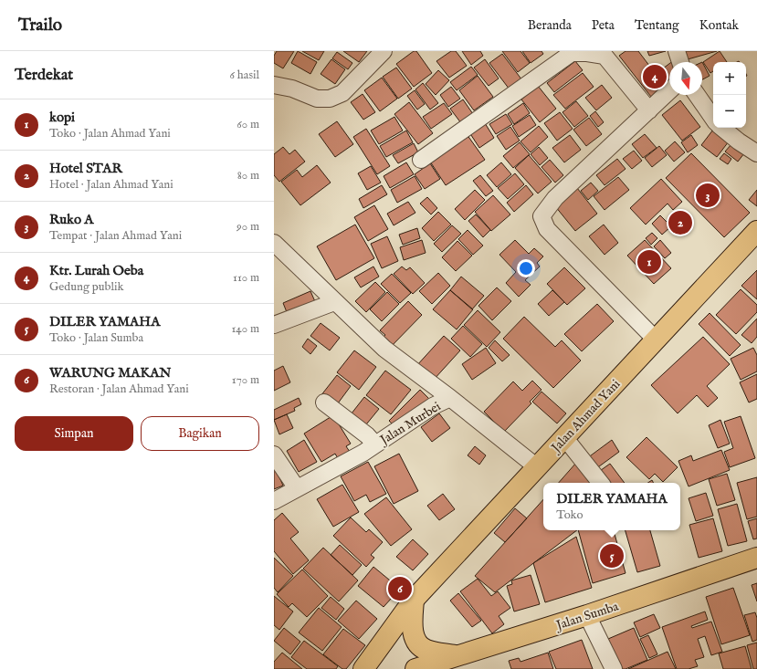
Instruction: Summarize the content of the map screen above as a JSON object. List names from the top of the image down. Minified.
{"streets":{"main road":["Jalan Ahmad Yani","Jalan Sumba"],"street":["Jalan Murbei"]},"crossings":[["Jalan Ahmad Yani","Jalan Murbei"]],"north":"bottom","page":{"header":"Trailo","nav":["Beranda","Peta","Tentang","Kontak"],"heading":["Terdekat","6 hasil"],"map_buttons":["+","−"],"pins":["4","3","2","1","5","6"],"list":[{"mark":"1","name":"kopi","note":"Toko · Jalan Ahmad Yani","value":"60 m"},{"mark":"2","name":"Hotel STAR","note":"Hotel · Jalan Ahmad Yani","value":"80 m"},{"mark":"3","name":"Ruko A","note":"Tempat · Jalan Ahmad Yani","value":"90 m"},{"mark":"4","name":"Ktr. Lurah Oeba","note":"Gedung publik","value":"110 m"},{"mark":"5","name":"DILER YAMAHA","note":"Toko · Jalan Sumba","value":"140 m"},{"mark":"6","name":"WARUNG MAKAN","note":"Restoran · Jalan Ahmad Yani","value":"170 m"}],"buttons":["Simpan","Bagikan"],"popup":["DILER YAMAHA","Toko"]}}
